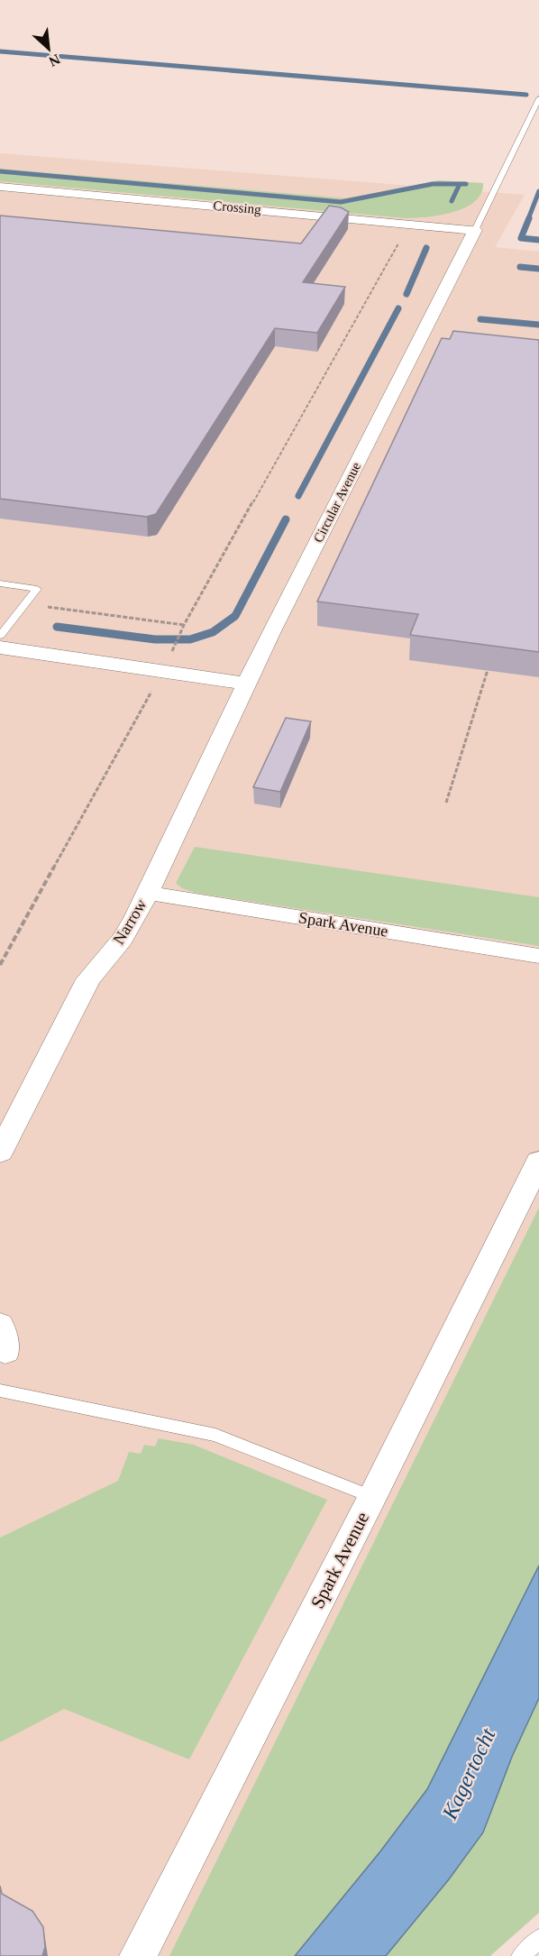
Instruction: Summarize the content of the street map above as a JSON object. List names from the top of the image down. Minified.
{"streets":{"street":["Crossing","Circular Avenue","Narrow","Spark Avenue"]},"crossings":[["Crossing","Circular Avenue"],["Circular Avenue","Narrow"],["Narrow","Spark Avenue"]],"water":["Kagertocht"],"north":"bottom right"}
